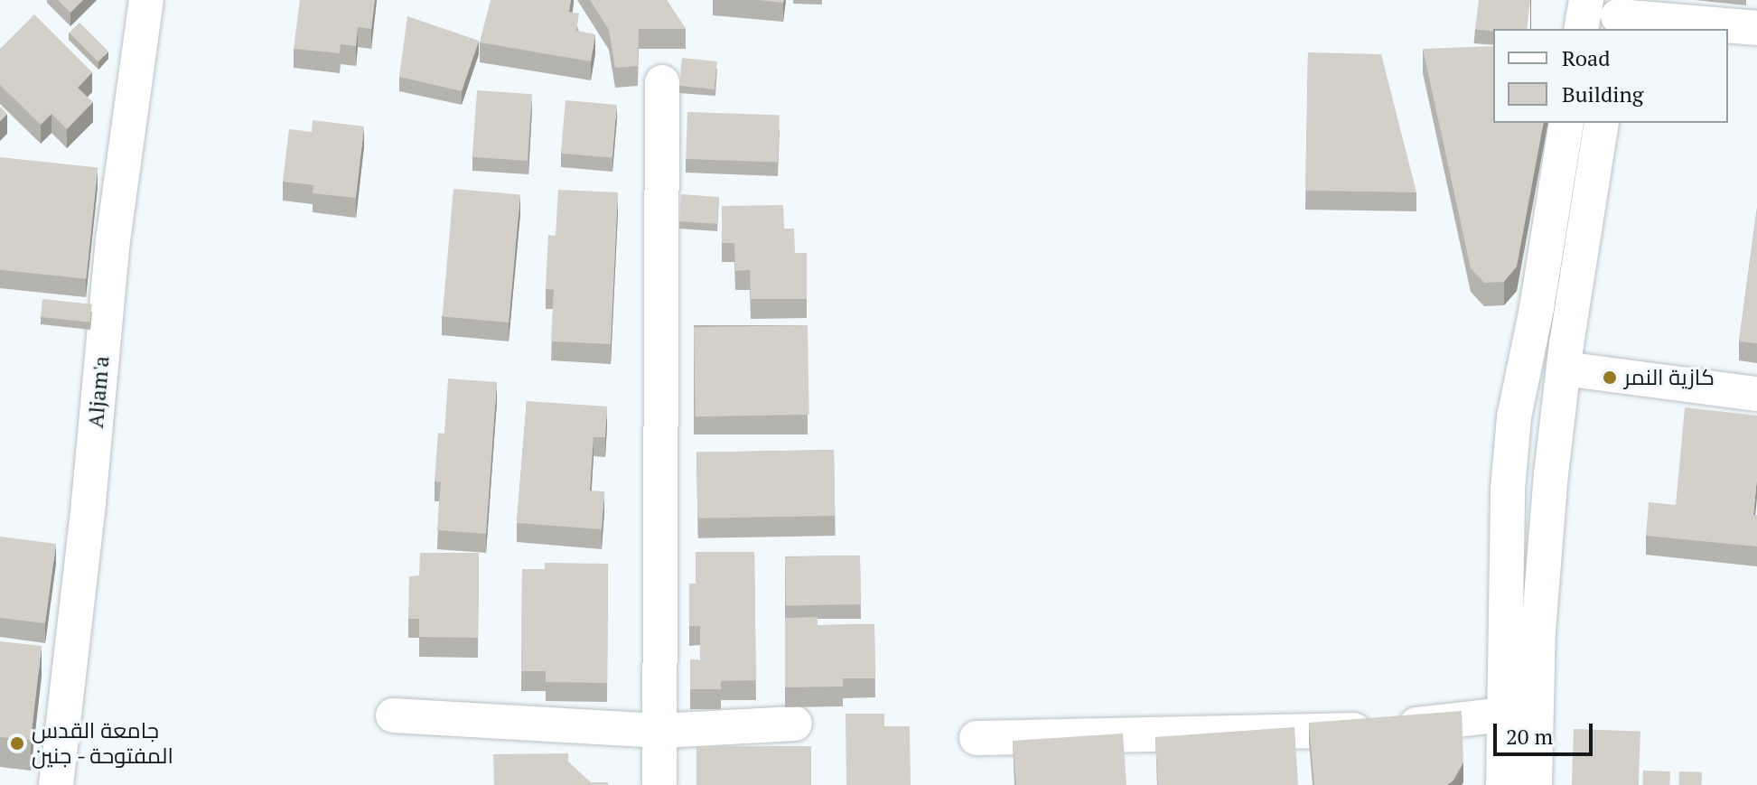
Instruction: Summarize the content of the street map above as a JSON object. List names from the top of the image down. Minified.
{"streets":{"street":["Aljam'a"]},"places":["كازية النمر","جامعة القدس المفتوحة - جنين"],"legend":["Road","Building"],"scale_bar":"20 m"}
